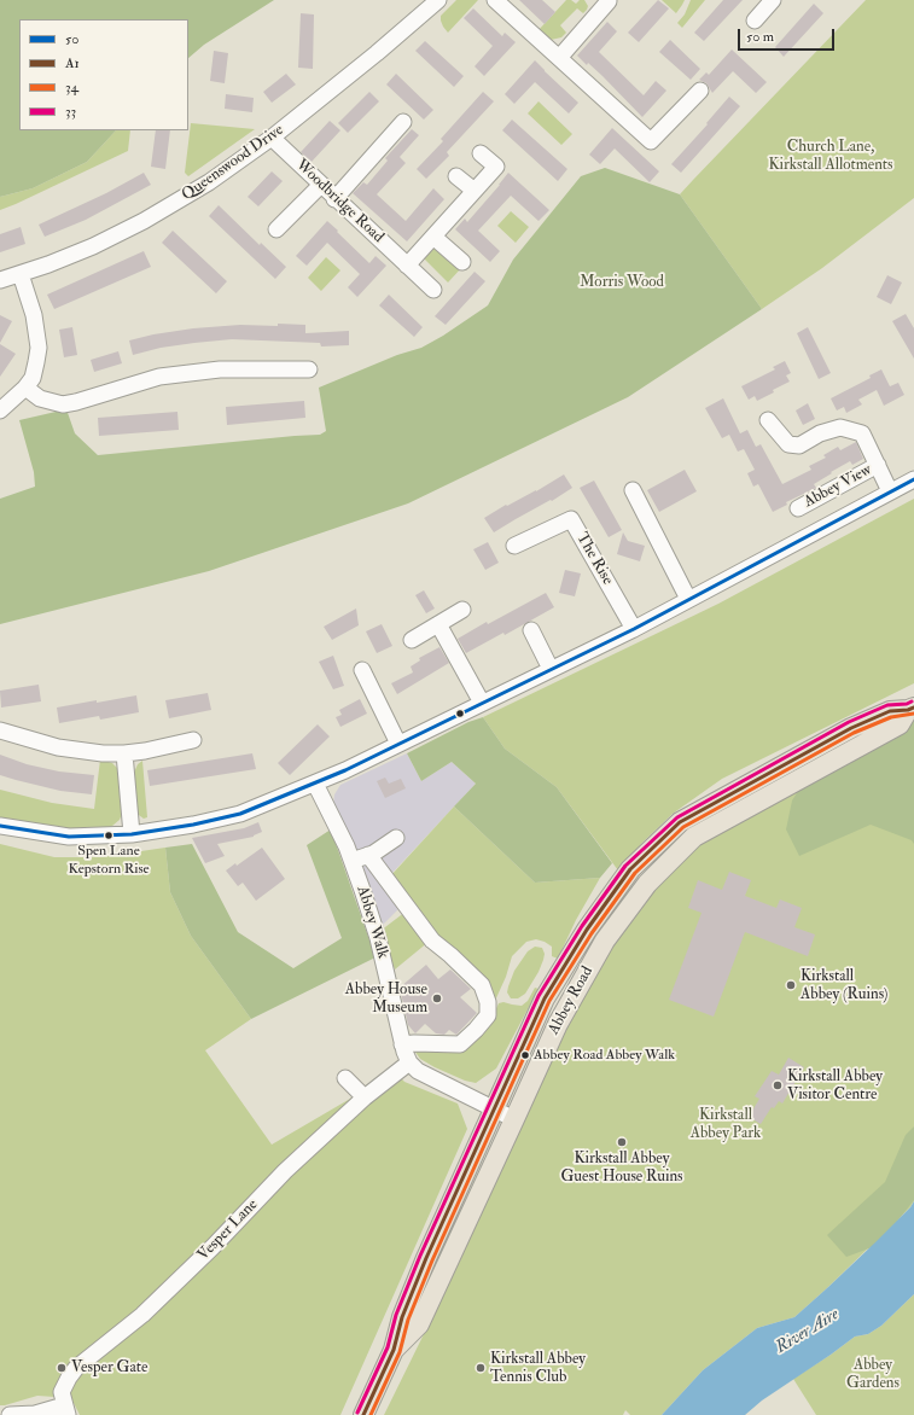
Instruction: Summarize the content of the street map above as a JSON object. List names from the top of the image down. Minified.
{"streets":{"main road":["Abbey Road"],"street":["Queenswood Drive","Woodbridge Road","Abbey View","The Rise","Abbey Walk","Vesper Lane"]},"crossings":[["Queenswood Drive","Woodbridge Road"],["Abbey Walk","Vesper Lane"]],"water":["River Aire"],"parks":["Church Lane, Kirkstall Allotments","Morris Wood","Kirkstall Abbey Park","Abbey Gardens"],"places":["Spen Lane Kepstorn Rise","Kirkstall Abbey (Ruins)","Abbey House Museum","Abbey Road Abbey Walk","Kirkstall Abbey Visitor Centre","Kirkstall Abbey Guest House Ruins","Vesper Gate","Kirkstall Abbey Tennis Club"],"lines":["transit line 50","transit line 33","transit line A1","transit line 34"],"legend":["50","A1","34","33"],"scale_bar":"50 m"}
